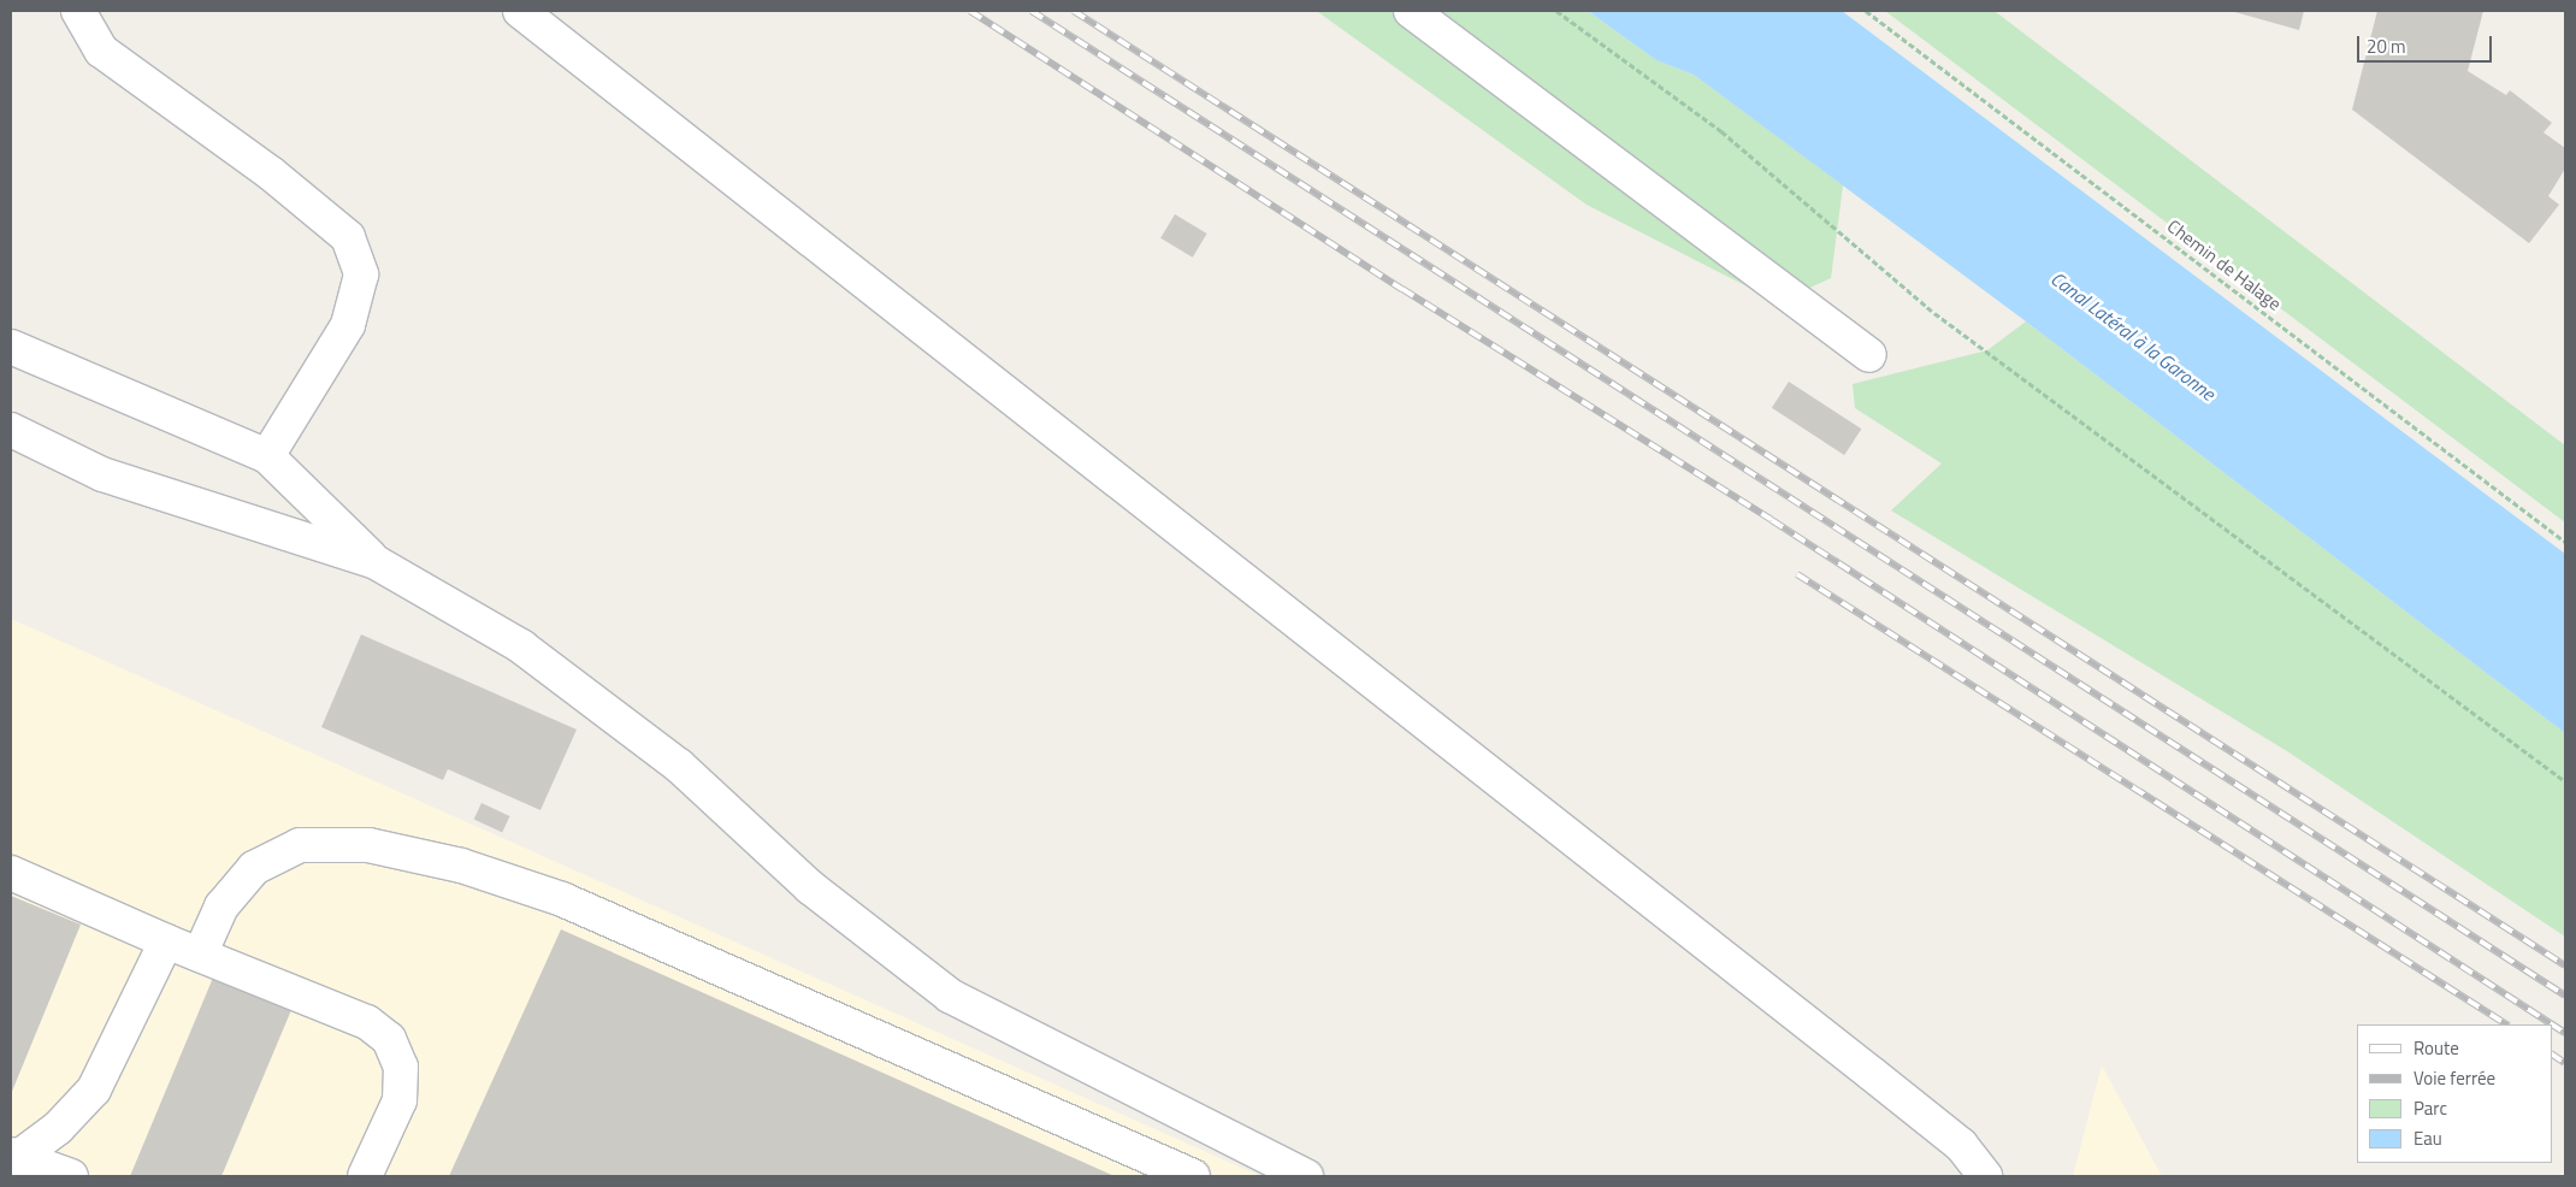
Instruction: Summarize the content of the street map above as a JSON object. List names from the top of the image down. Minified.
{"streets":{"path":["Chemin de Halage"]},"water":["Canal Latéral à la Garonne"],"legend":["Route","Voie ferrée","Parc","Eau"],"scale_bar":"20 m"}
